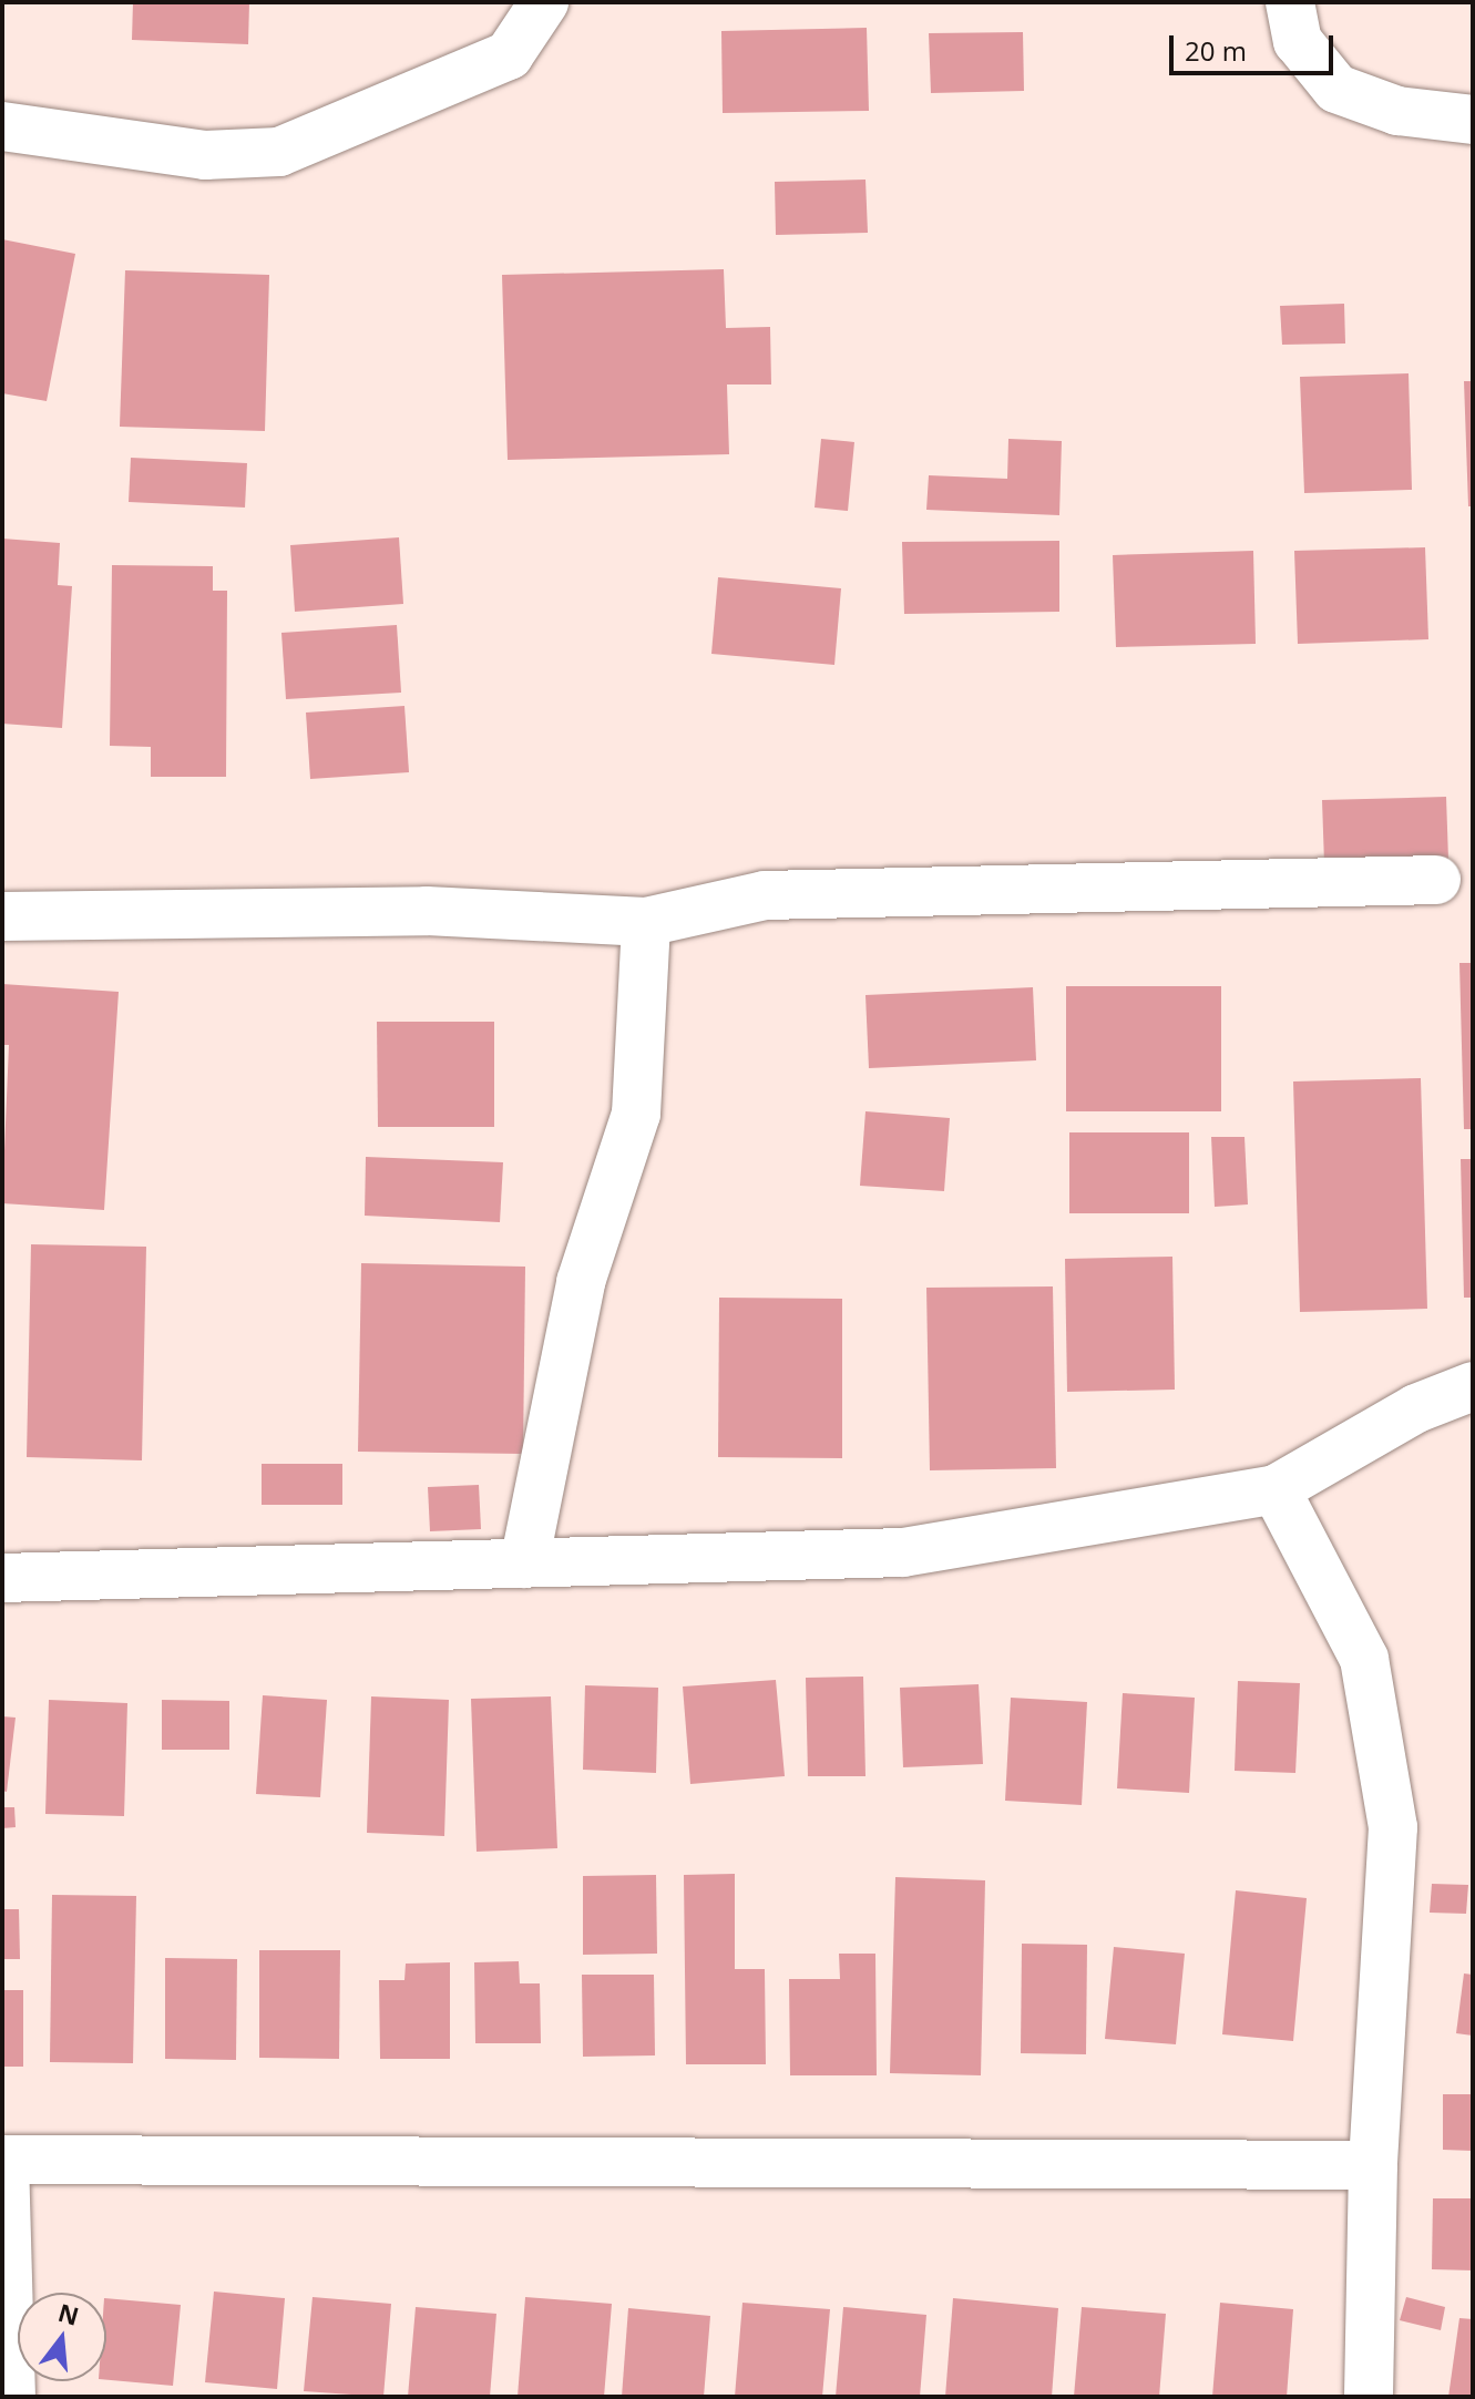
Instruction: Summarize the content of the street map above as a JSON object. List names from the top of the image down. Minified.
{"scale_bar":"20 m","north":"top"}
